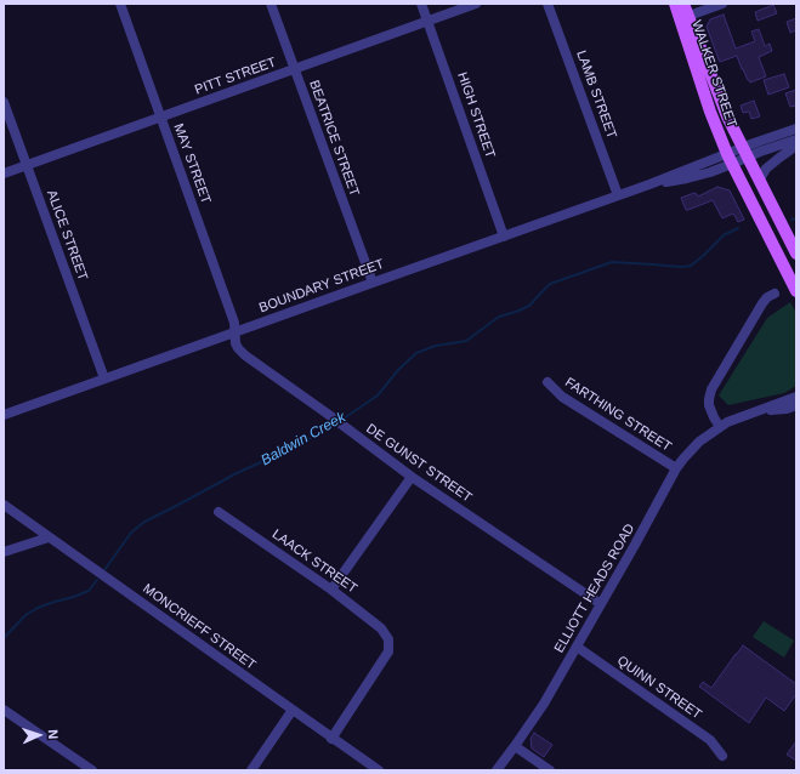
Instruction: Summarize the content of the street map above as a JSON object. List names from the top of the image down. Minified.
{"streets":{"main road":["WALKER STREET"],"street":["PITT STREET","LAMB STREET","HIGH STREET","BEATRICE STREET","MAY STREET","ALICE STREET","BOUNDARY STREET","FARTHING STREET","DE GUNST STREET","LAACK STREET","ELLIOTT HEADS ROAD","MONCRIEFF STREET","QUINN STREET"]},"crossings":[["WALKER STREET","BOUNDARY STREET"],["PITT STREET","HIGH STREET"],["PITT STREET","BEATRICE STREET"],["PITT STREET","MAY STREET"],["PITT STREET","ALICE STREET"],["LAMB STREET","BOUNDARY STREET"],["HIGH STREET","BOUNDARY STREET"],["BEATRICE STREET","BOUNDARY STREET"],["MAY STREET","BOUNDARY STREET"],["MAY STREET","DE GUNST STREET"],["ALICE STREET","BOUNDARY STREET"],["BOUNDARY STREET","DE GUNST STREET"],["FARTHING STREET","ELLIOTT HEADS ROAD"],["DE GUNST STREET","ELLIOTT HEADS ROAD"],["LAACK STREET","MONCRIEFF STREET"],["ELLIOTT HEADS ROAD","QUINN STREET"]],"water":["Baldwin Creek"],"north":"right"}
